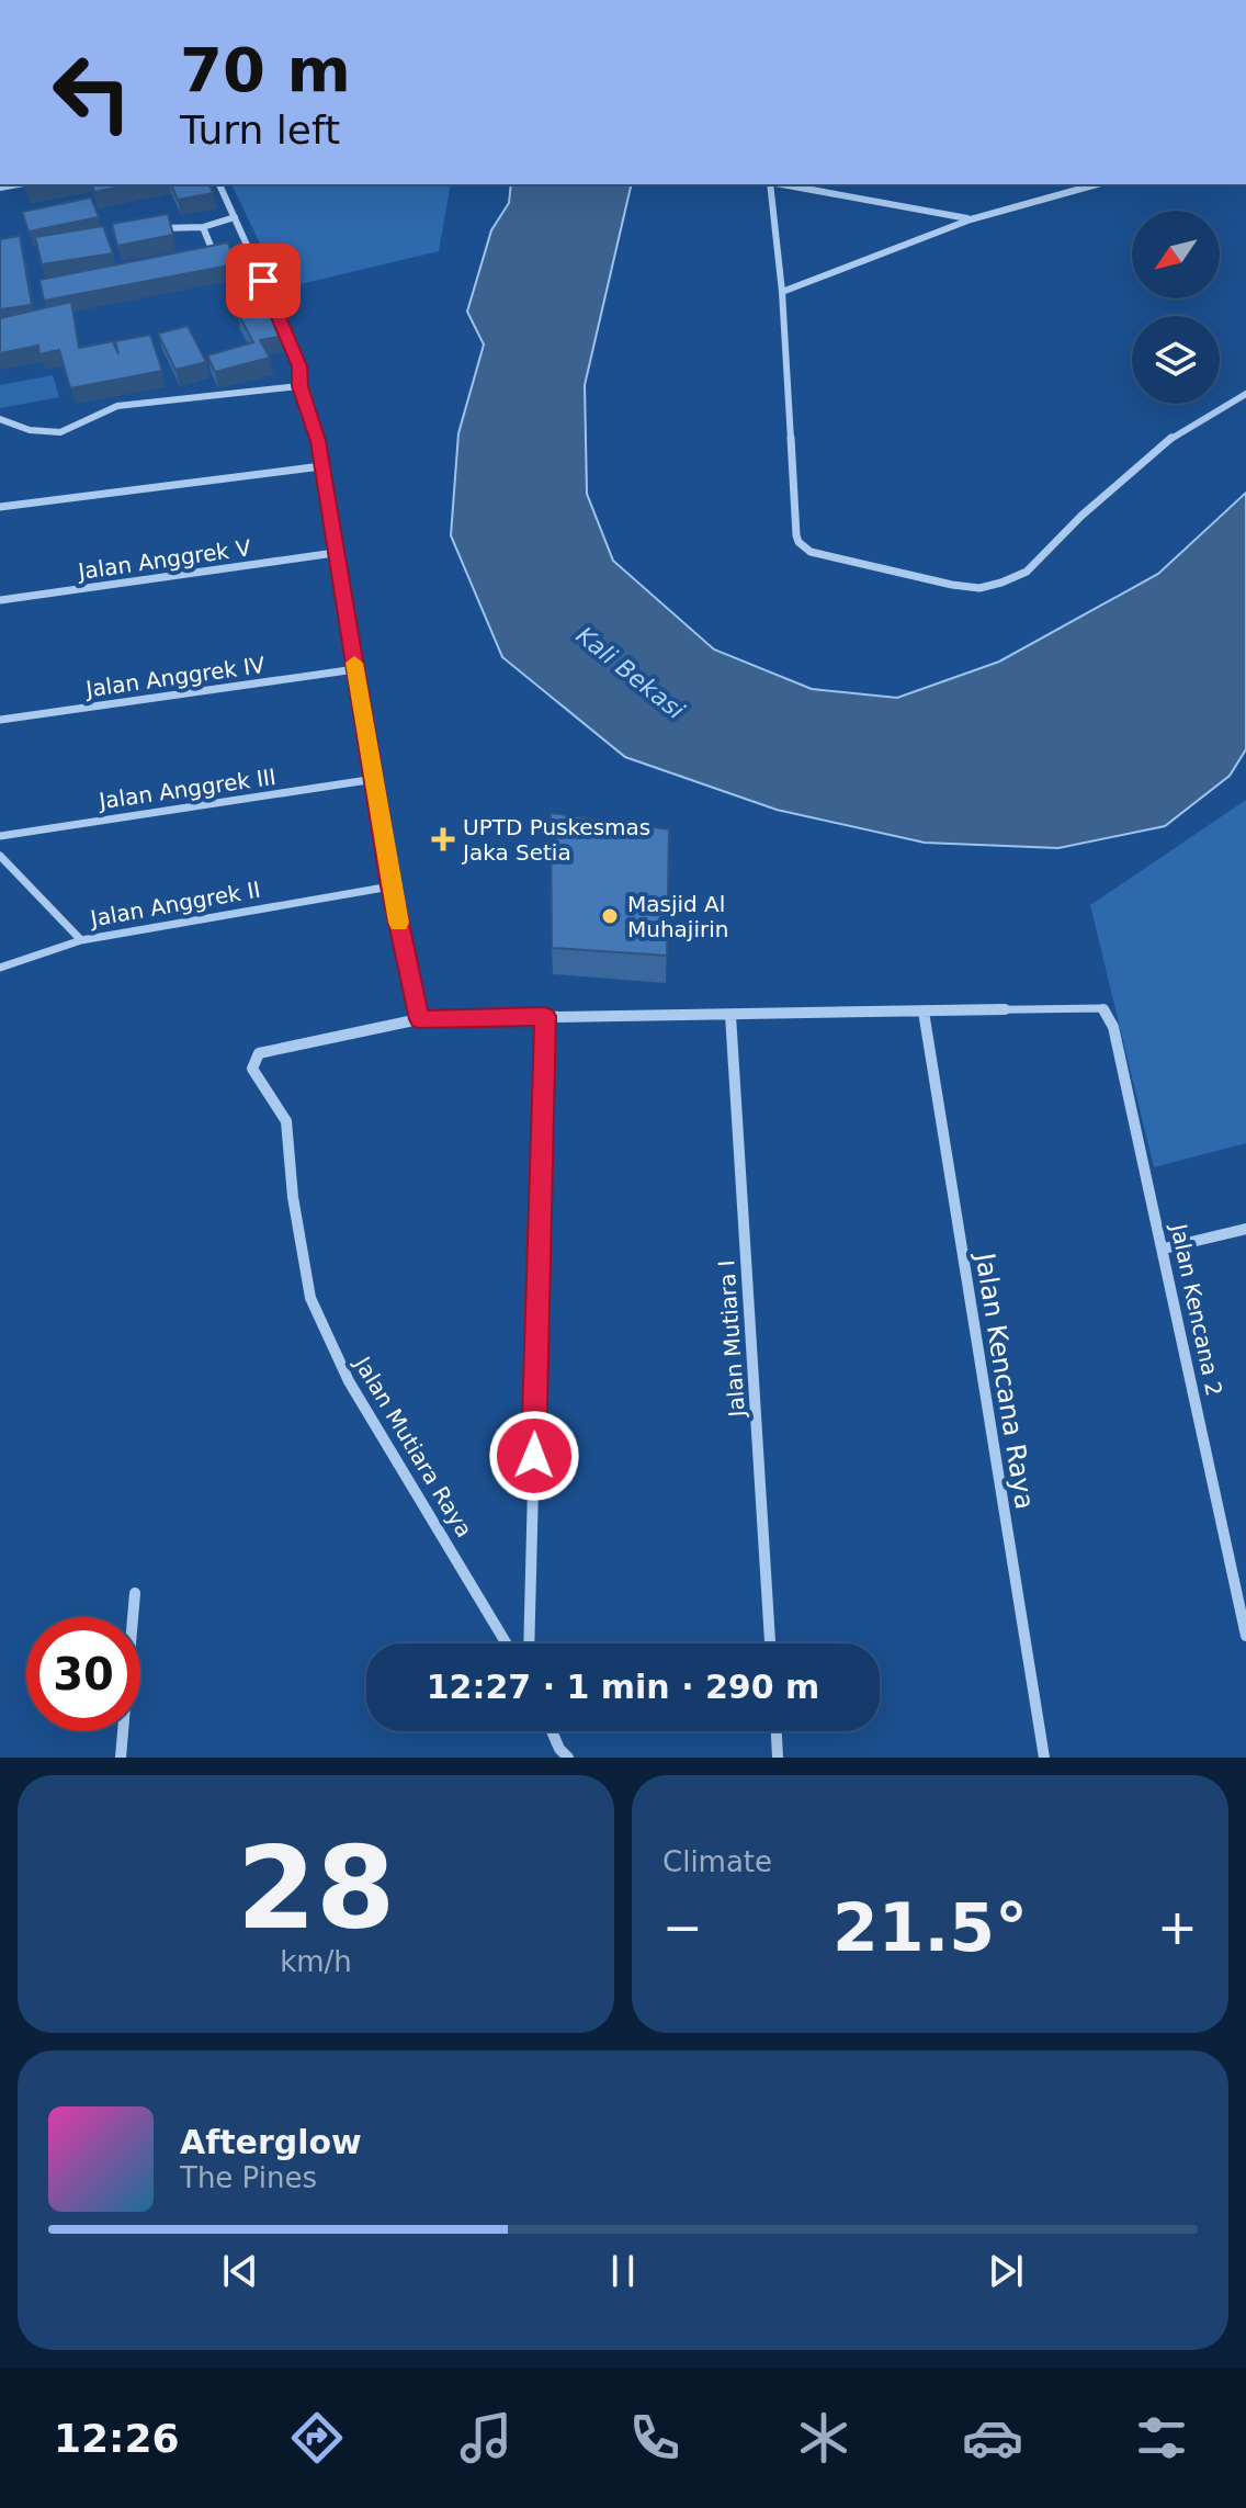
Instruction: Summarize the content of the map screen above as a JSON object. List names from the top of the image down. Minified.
{"streets":{"street":["Jalan Anggrek V","Jalan Anggrek IV","Jalan Anggrek III","Jalan Anggrek II","Jalan Kencana 2","Jalan Mutiara I","Jalan Kencana Raya","Jalan Mutiara Raya"]},"crossings":[["Jalan Kencana 2","Jalan Kencana Raya"]],"water":["Kali Bekasi"],"places":{"health":["UPTD Puskesmas Jaka Setia"],"other":["Masjid Al Muhajirin"]},"north":"bottom left","page":{"turn":["70 m","Turn left"],"limit":"30","trip":"12:27 · 1 min · 290 m","tile":[["28","km/h"],"Climate"],"heat":["−","21.5°","+"],"song":["Afterglow","The Pines"],"tabs":"12:26"}}
